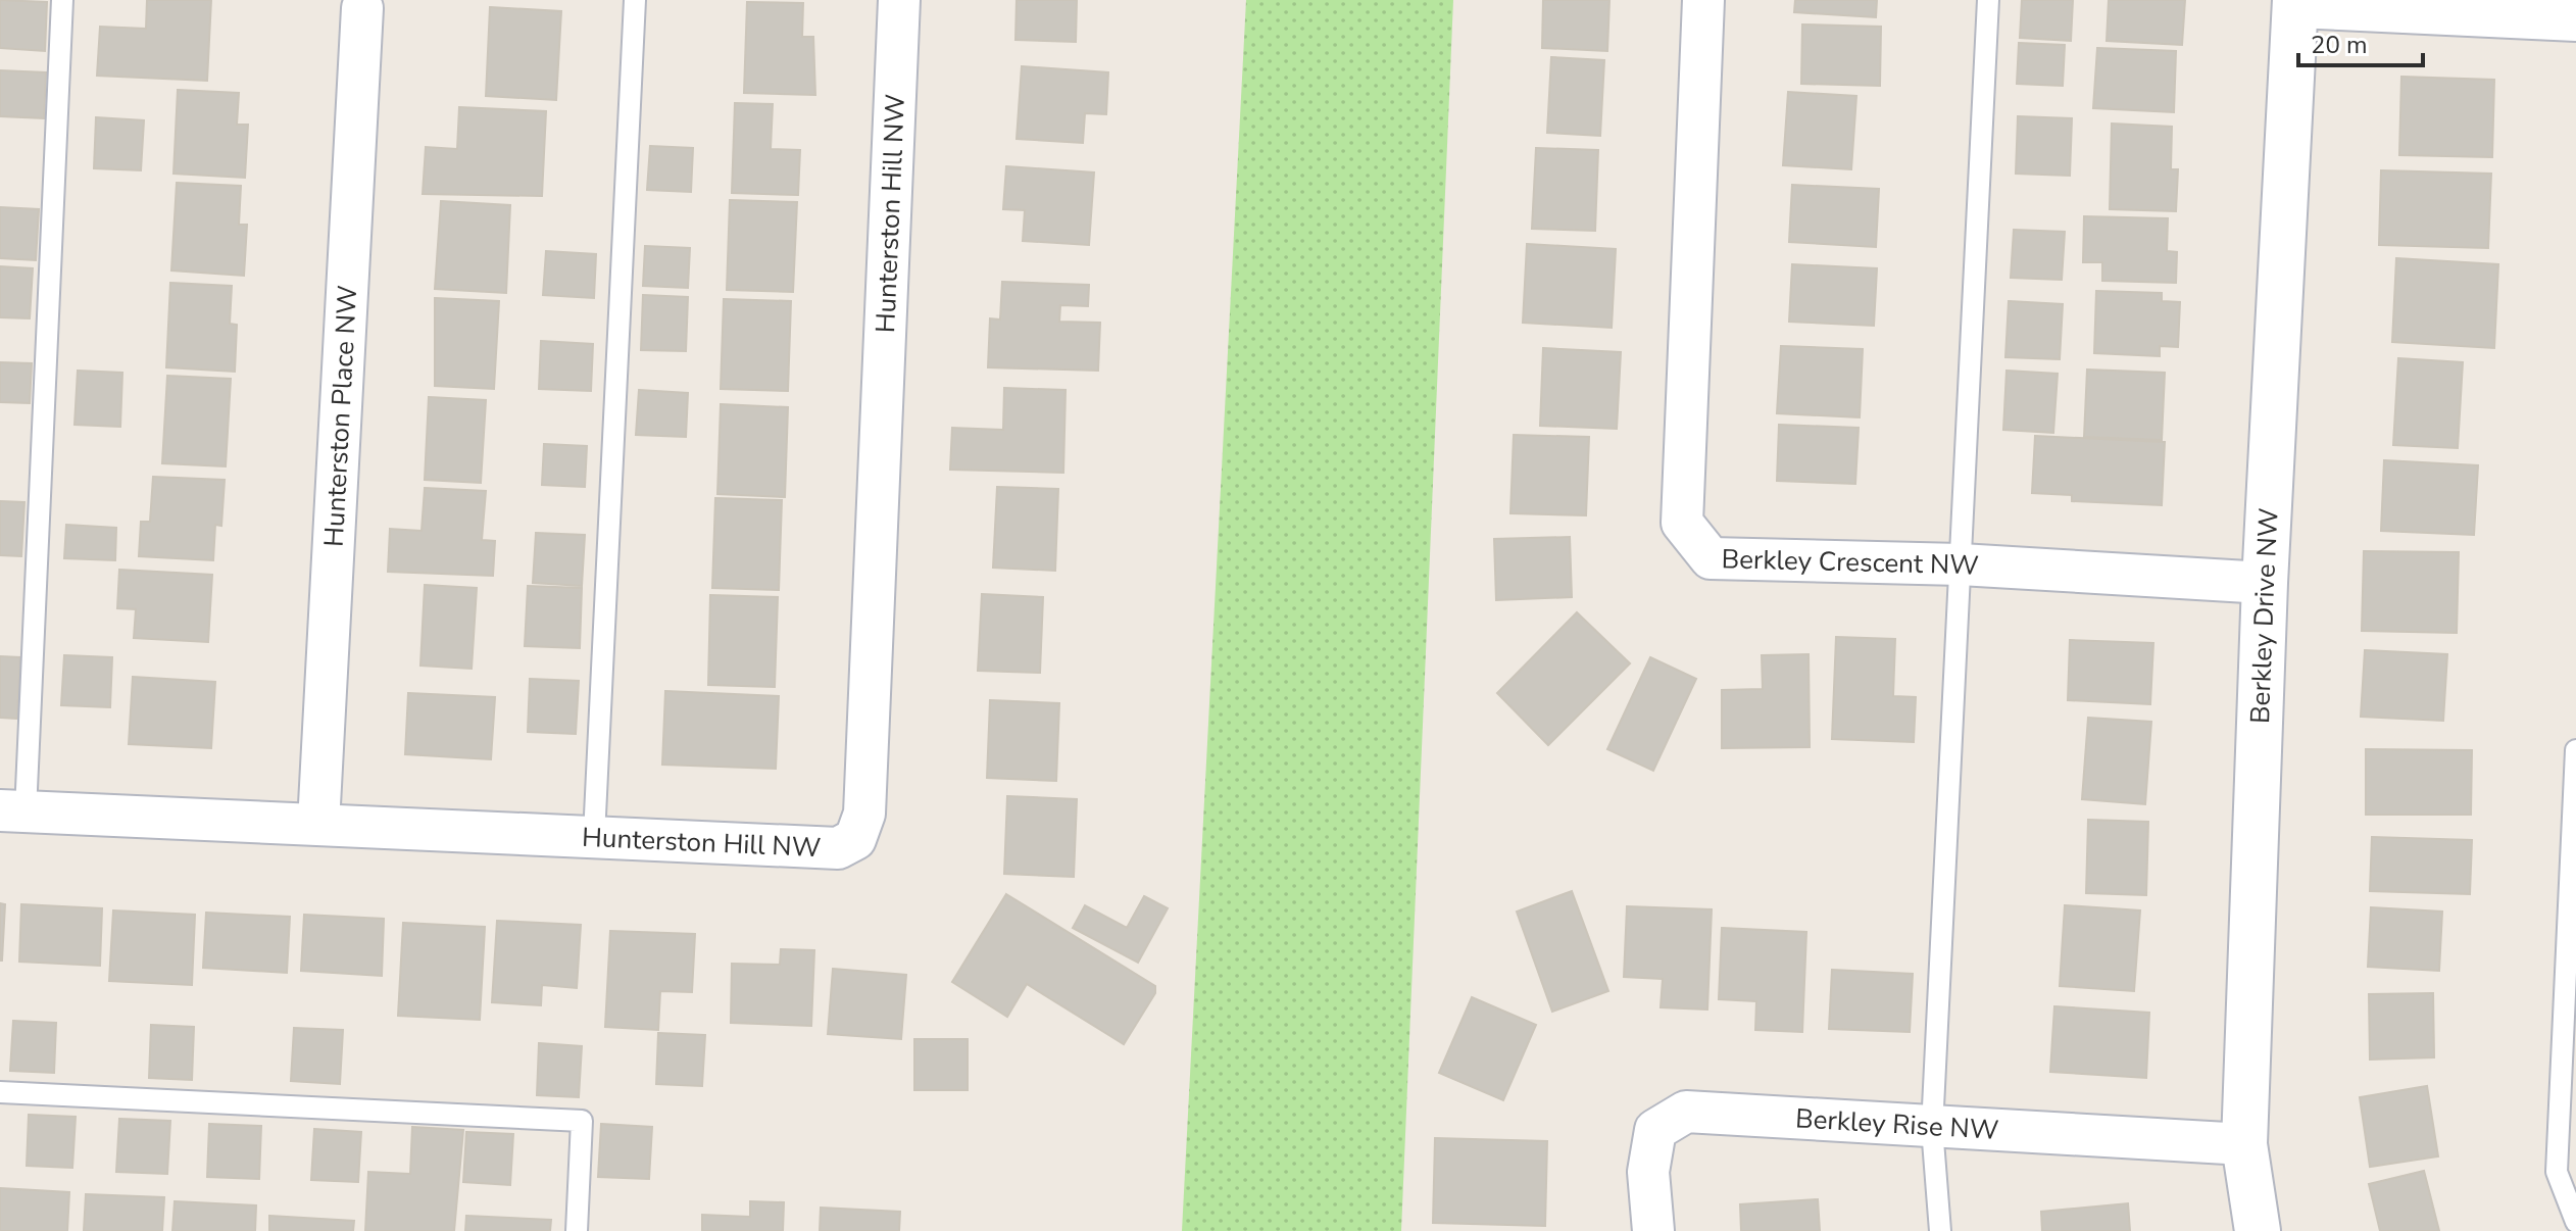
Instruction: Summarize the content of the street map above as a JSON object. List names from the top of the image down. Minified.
{"streets":{"street":["Hunterston Hill NW","Hunterston Place NW","Berkley Crescent NW","Berkley Drive NW","Berkley Rise NW"]},"crossings":[["Hunterston Hill NW","Hunterston Place NW"],["Berkley Crescent NW","Berkley Drive NW"],["Berkley Drive NW","Berkley Rise NW"]],"scale_bar":"20 m"}
